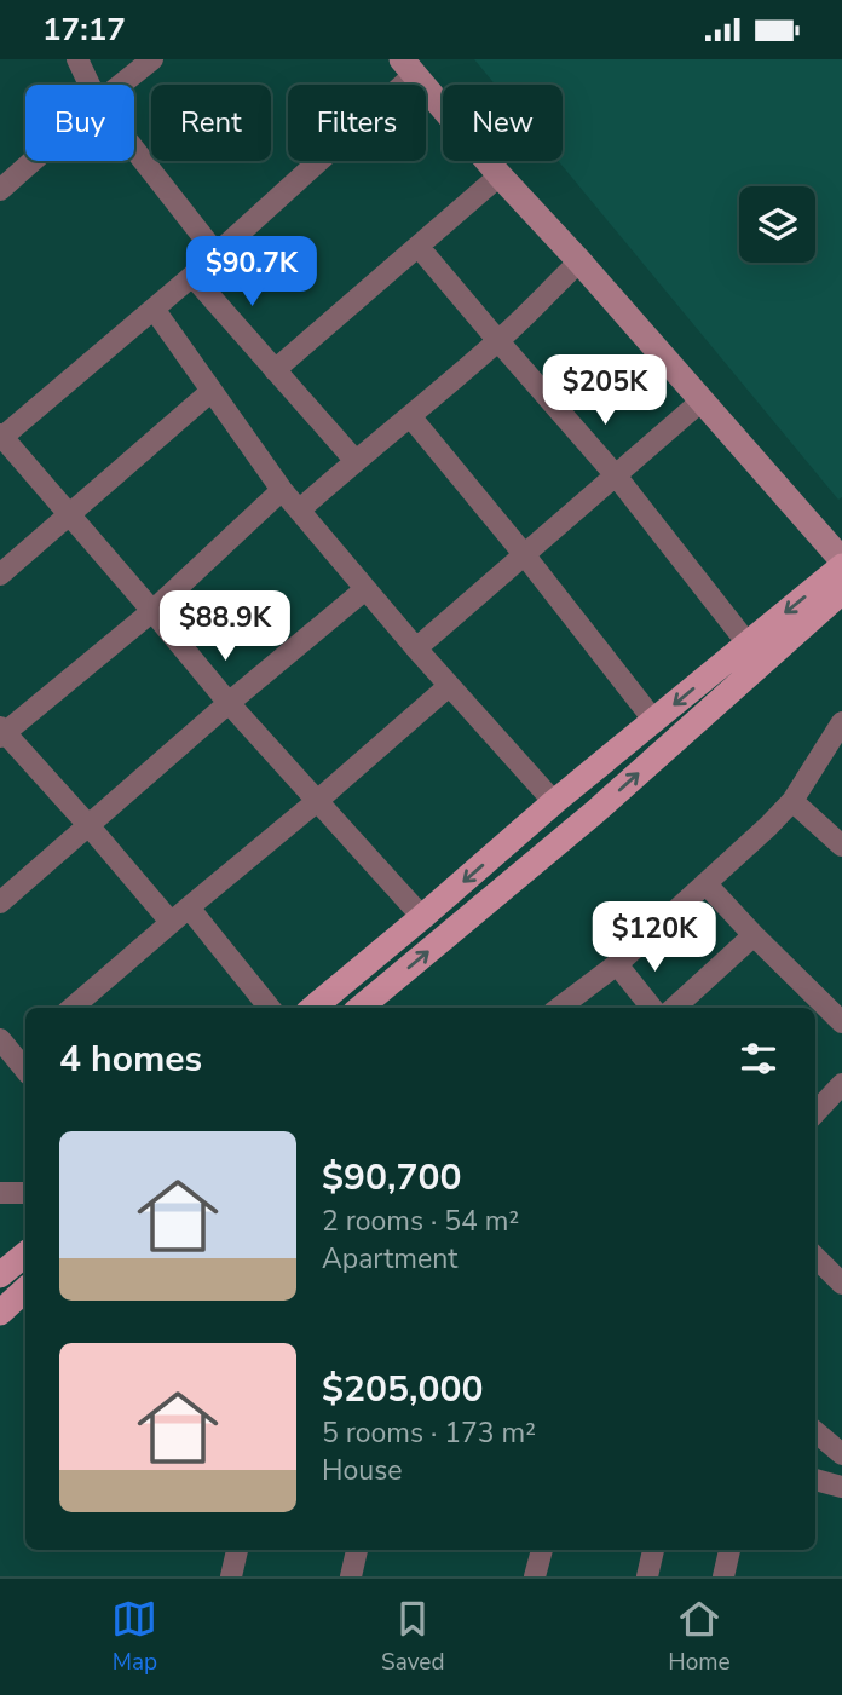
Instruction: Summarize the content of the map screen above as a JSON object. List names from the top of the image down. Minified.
{"page":{"status":"17:17","chip":["Buy","Rent","Filters","New"],"price":["$90.7K","$205K","$88.9K","$120K"],"heading":"4 homes","list":[{"name":"$90,700","note":"2 rooms · 54 m² · Apartment"},{"name":"$205,000","note":"5 rooms · 173 m² · House"}],"tabs":["Map","Saved","Home"]}}
